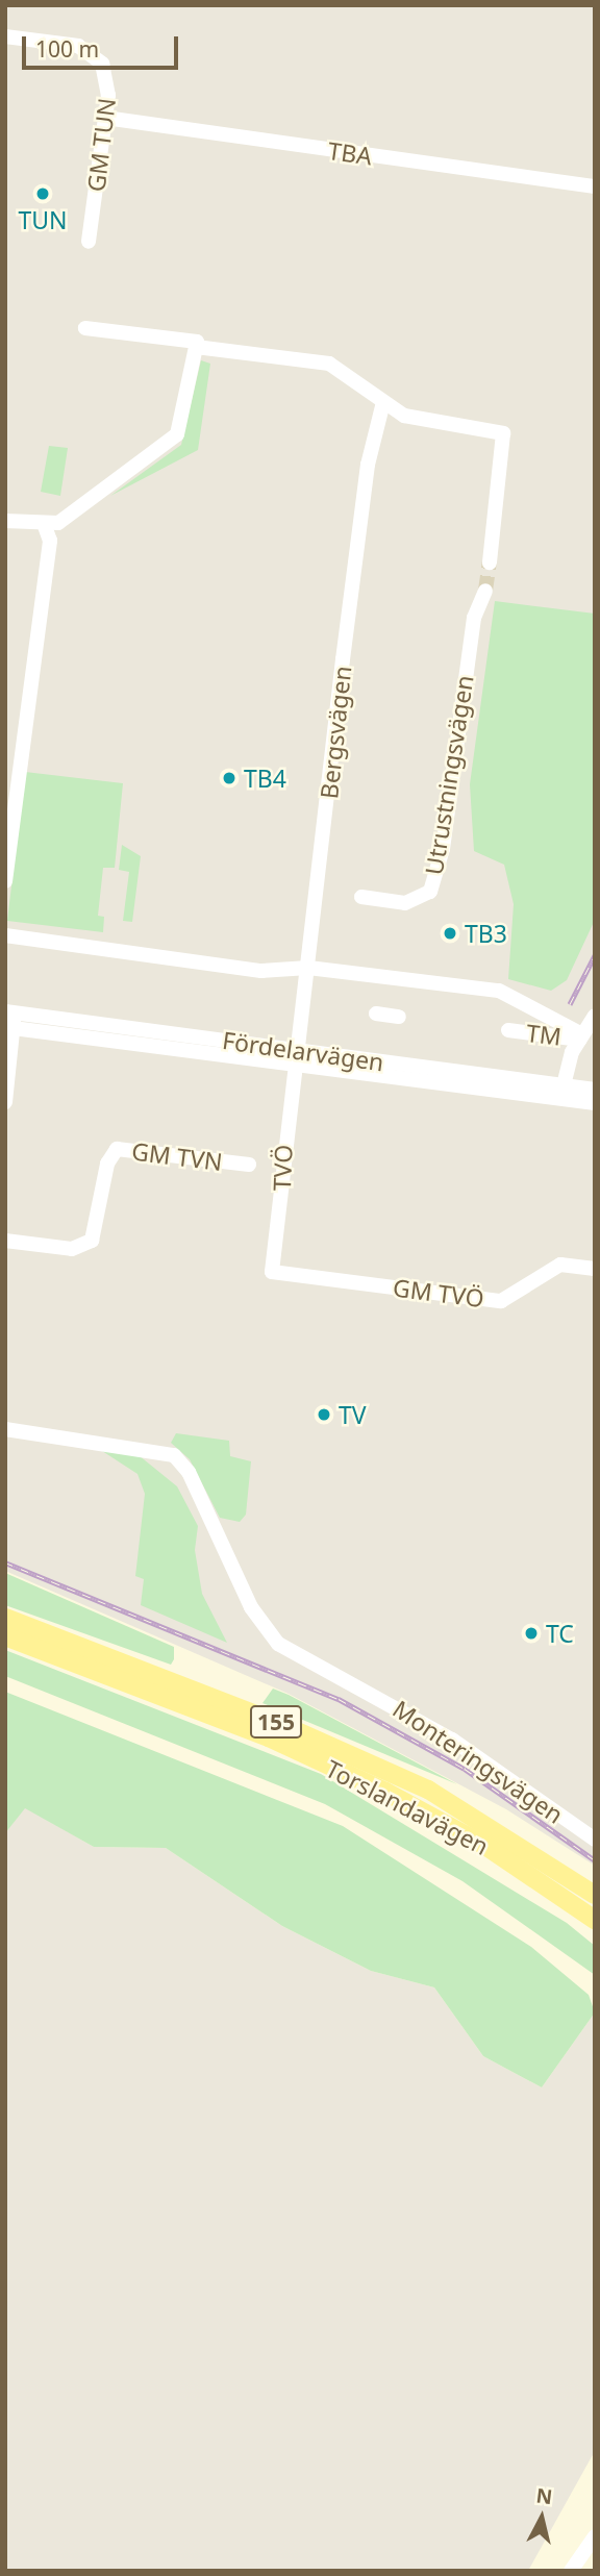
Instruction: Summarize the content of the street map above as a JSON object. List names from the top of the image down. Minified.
{"streets":{"main road":["155","Torslandavägen"],"street":["GM TUN","TBA","Bergsvägen","Utrustningsvägen","TM","Fördelarvägen","GM TVN","TVÖ","GM TVÖ","Monteringsvägen"]},"crossings":[["GM TUN","TBA"],["Bergsvägen","Fördelarvägen"],["Bergsvägen","TVÖ"],["Fördelarvägen","TVÖ"],["TVÖ","GM TVÖ"]],"places":["TUN","TB4","TB3","TV","TC"],"scale_bar":"100 m","north":"top"}
